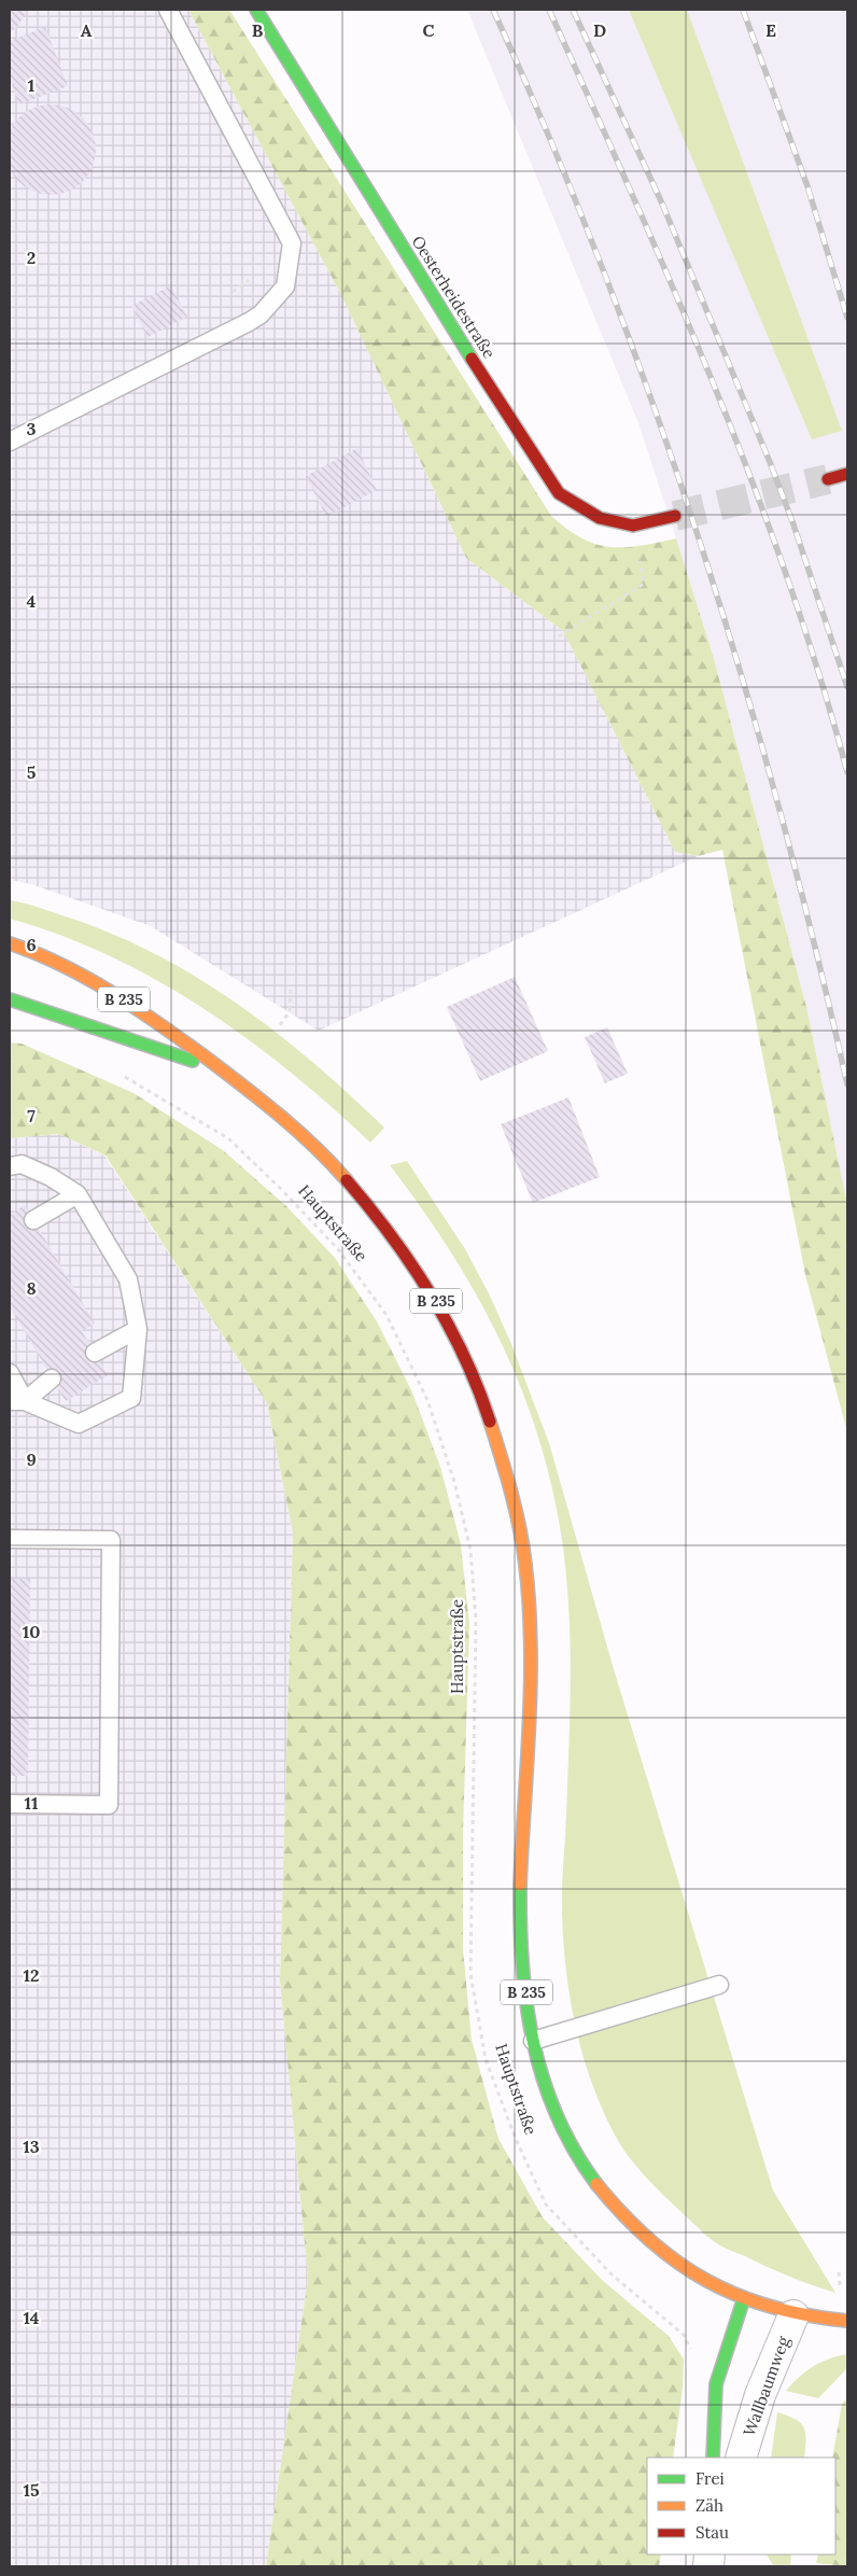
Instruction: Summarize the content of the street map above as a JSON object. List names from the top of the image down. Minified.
{"streets":{"main road":["Oesterheidestraße","B 235","Hauptstraße"],"street":["Wallbaumweg"]},"crossings":[["Hauptstraße","Wallbaumweg"]],"legend":["Frei","Zäh","Stau"],"grid":{"columns":["A","B","C","D","E"],"rows":["1","2","3","4","5","6","7","8","9","10","11","12","13","14","15"]}}
